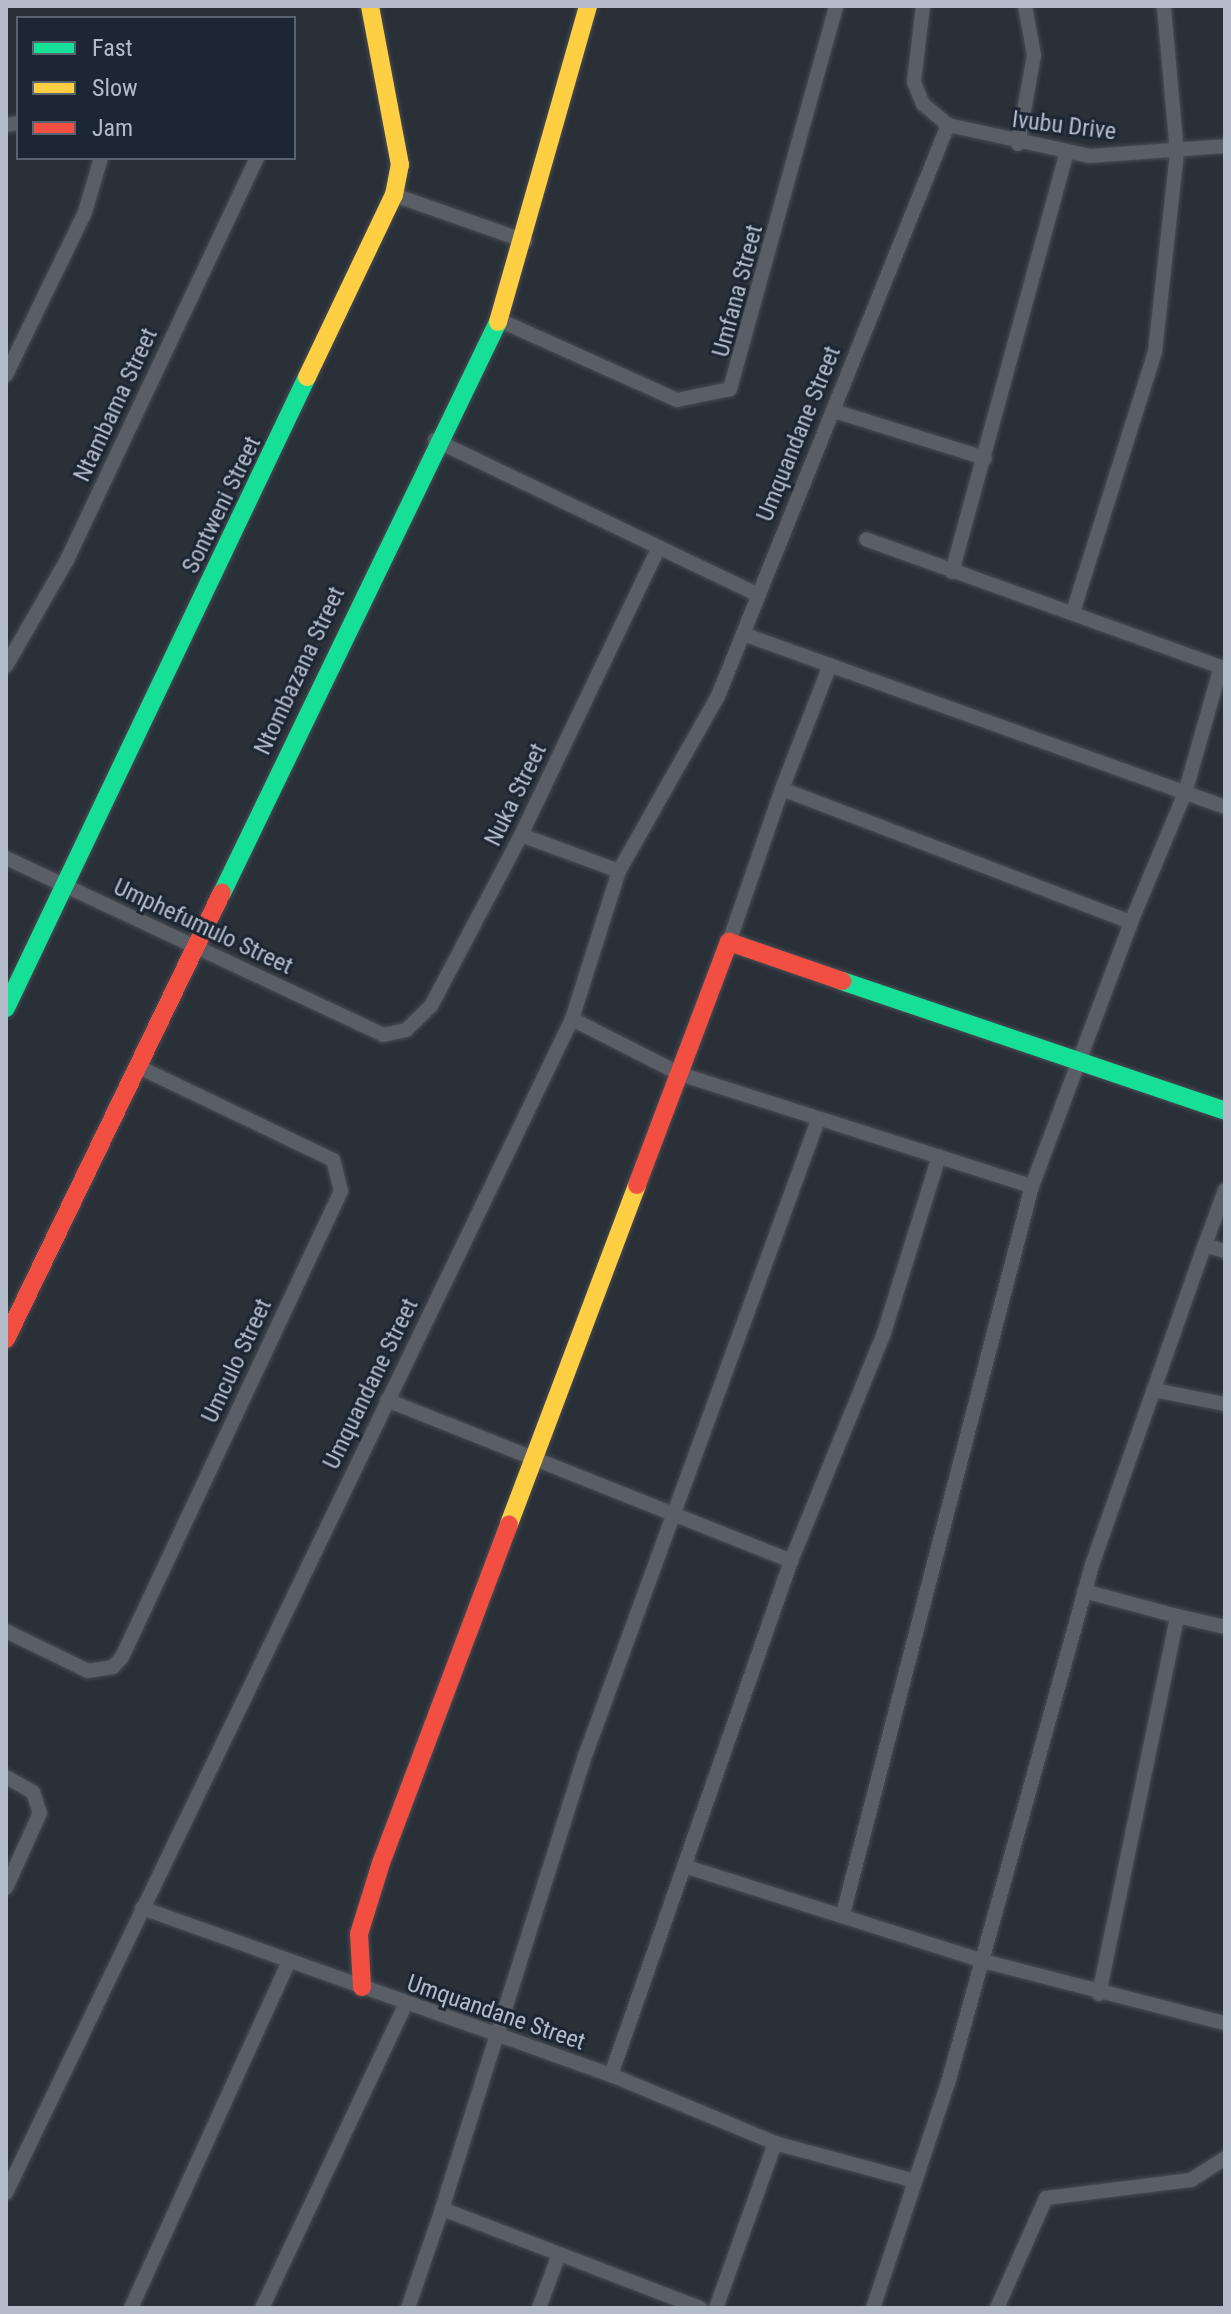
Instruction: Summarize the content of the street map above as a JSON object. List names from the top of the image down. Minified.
{"streets":{"street":["Ivubu Drive","Umfana Street","Ntambama Street","Umquandane Street","Sontweni Street","Ntombazana Street","Nuka Street","Umphefumulo Street","Umculo Street"]},"crossings":[["Ivubu Drive","Umquandane Street"],["Umfana Street","Ntombazana Street"],["Sontweni Street","Umphefumulo Street"],["Ntombazana Street","Umphefumulo Street"],["Ntombazana Street","Umculo Street"],["Nuka Street","Umphefumulo Street"]],"legend":["Fast","Slow","Jam"]}
